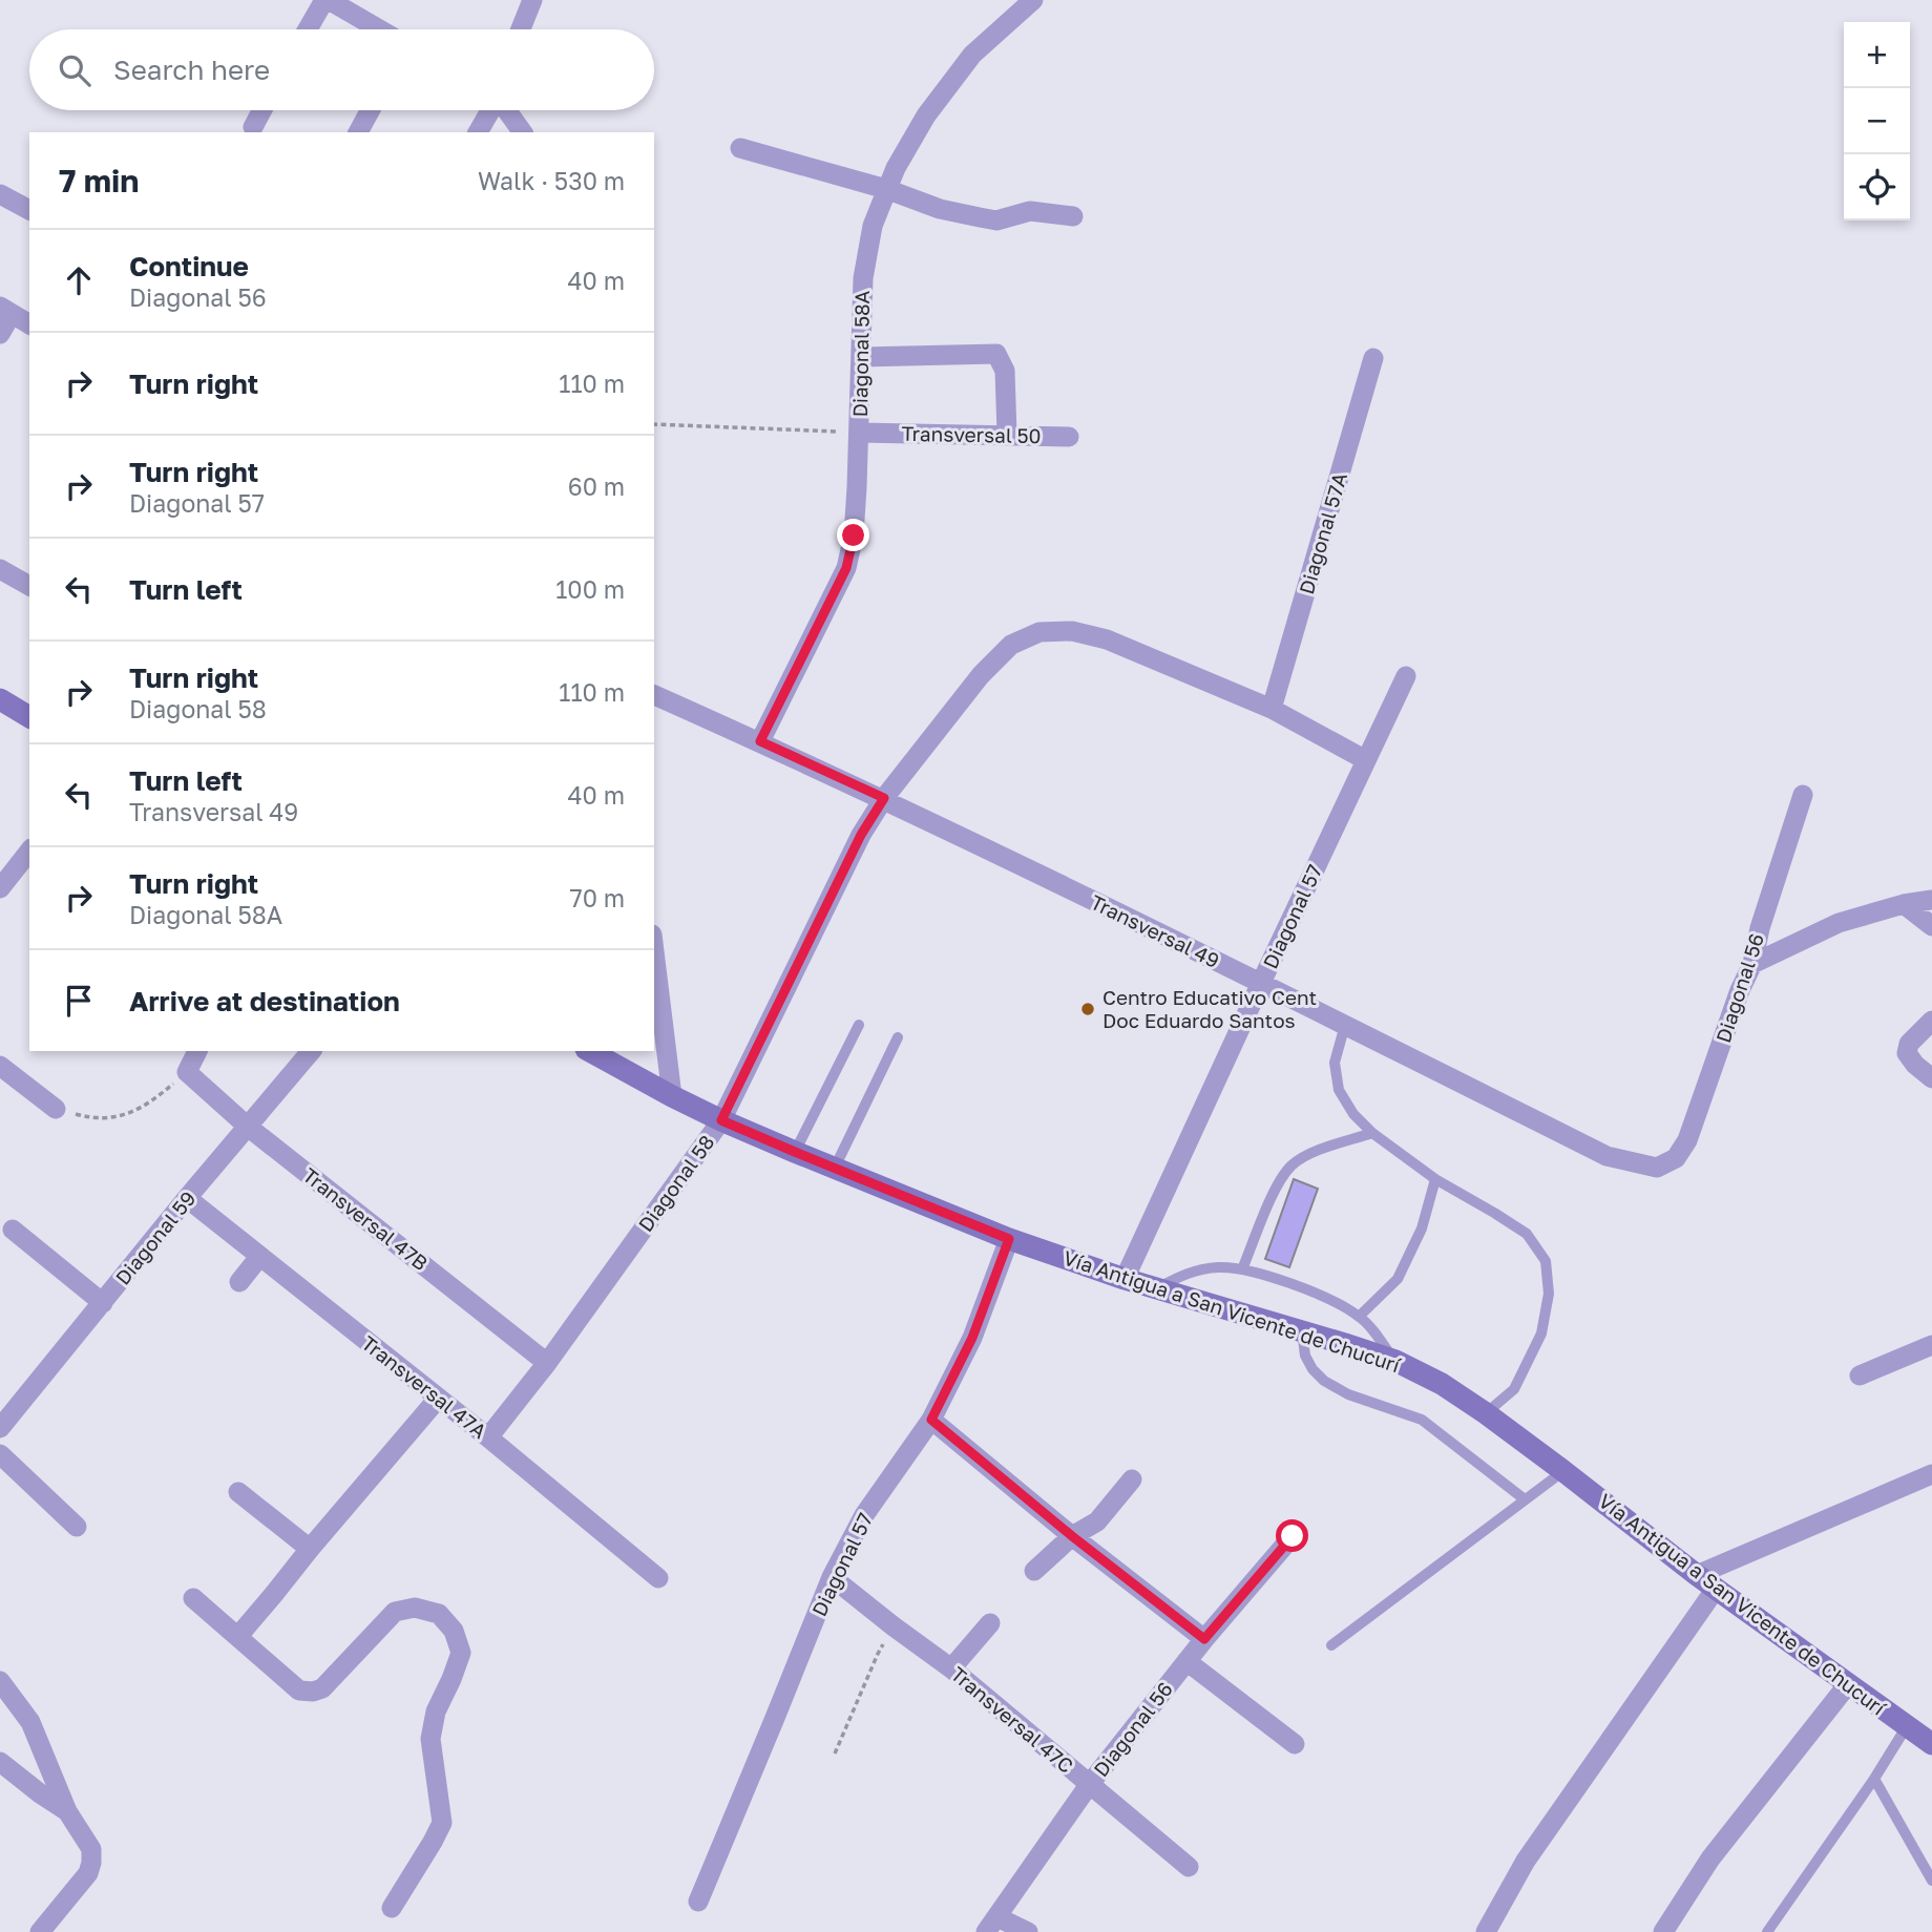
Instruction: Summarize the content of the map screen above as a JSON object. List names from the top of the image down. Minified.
{"streets":{"main road":["Vía Antigua a San Vicente de Chucurí"],"street":["Diagonal 58A","Transversal 50","Diagonal 57A","Diagonal 57","Transversal 49","Diagonal 56","Diagonal 58","Transversal 47B","Diagonal 59","Transversal 47A","Transversal 47C"]},"crossings":[["Diagonal 58A","Transversal 50"],["Diagonal 58A","Transversal 49"],["Diagonal 57A","Diagonal 58"],["Diagonal 57","Transversal 49"],["Diagonal 57","Vía Antigua a San Vicente de Chucurí"],["Diagonal 57","Transversal 47C"],["Transversal 49","Diagonal 56"],["Transversal 49","Diagonal 58"],["Diagonal 56","Transversal 47C"],["Diagonal 58","Transversal 47B"],["Diagonal 58","Vía Antigua a San Vicente de Chucurí"],["Diagonal 58","Transversal 47A"],["Transversal 47B","Diagonal 59"],["Diagonal 59","Transversal 47A"]],"places":["Centro Educativo Cent Doc Eduardo Santos"],"page":{"map_buttons":["+","−"],"search":"Search here","heading":["7 min","Walk · 530 m"],"list":[["Continue","Diagonal 56","40 m"],["Turn right","110 m"],["Turn right","Diagonal 57","60 m"],["Turn left","100 m"],["Turn right","Diagonal 58","110 m"],["Turn left","Transversal 49","40 m"],["Turn right","Diagonal 58A","70 m"],"Arrive at destination"]}}
